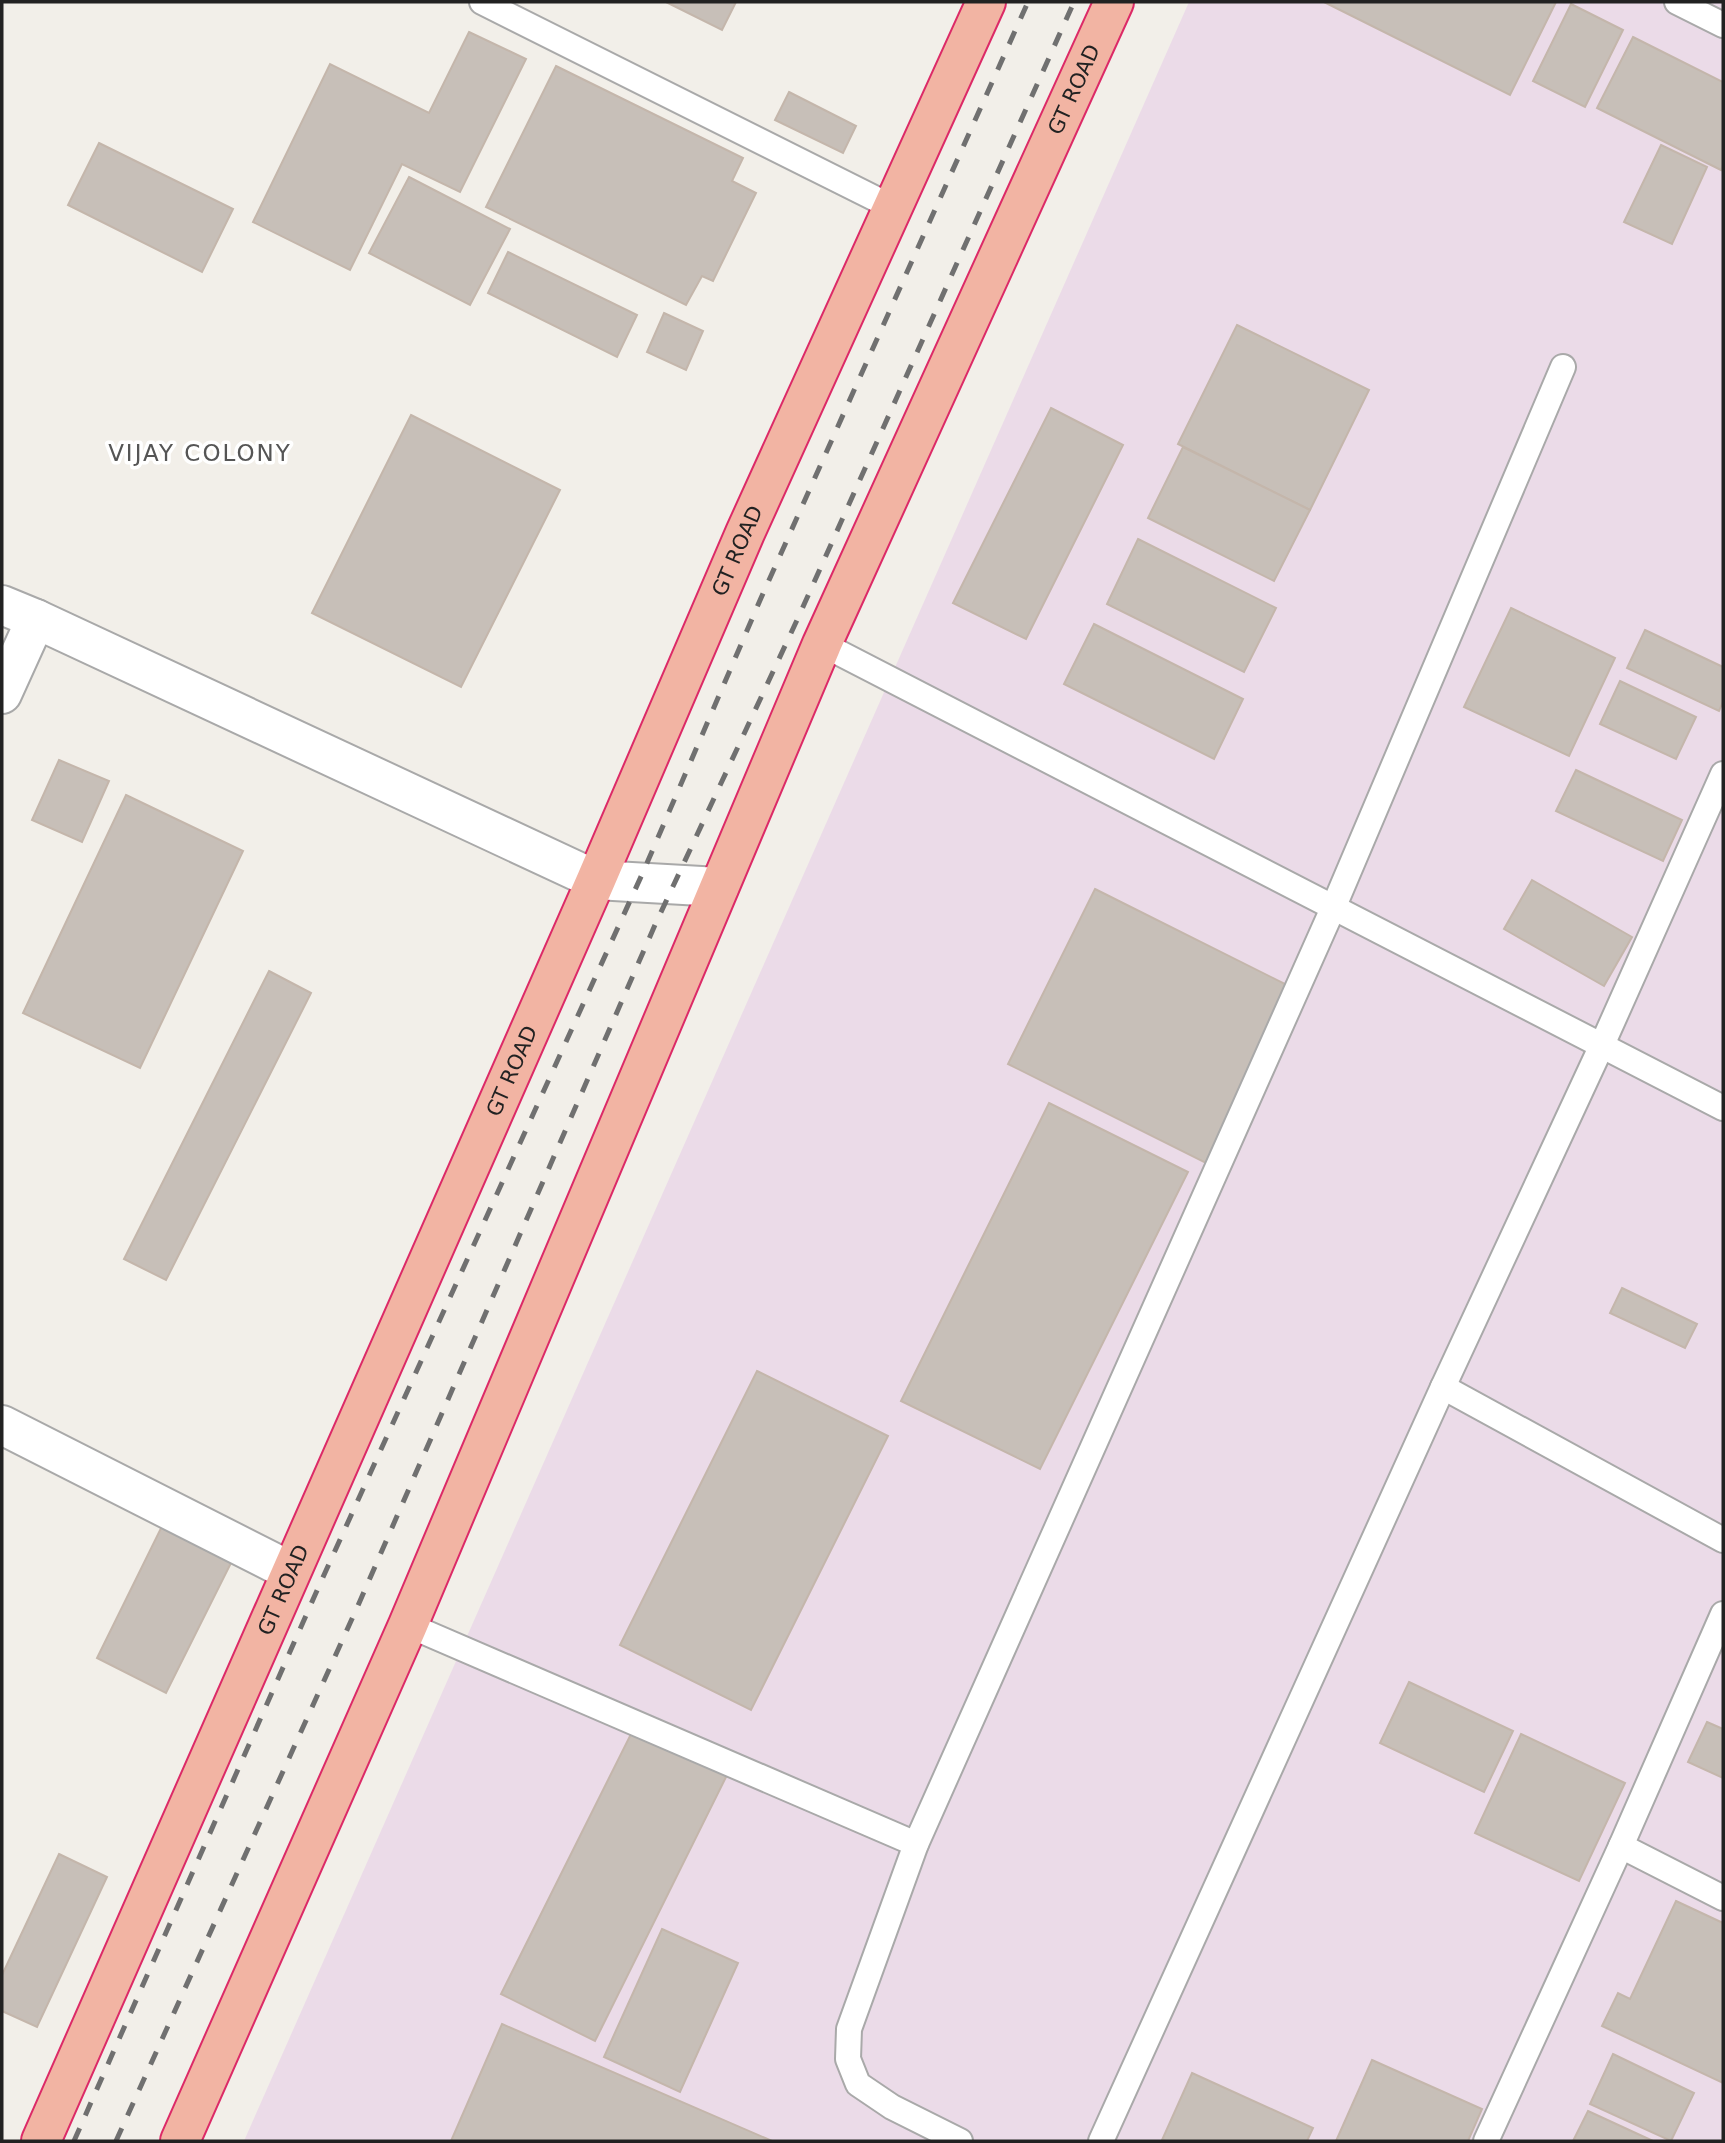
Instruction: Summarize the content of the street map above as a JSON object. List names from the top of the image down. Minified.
{"streets":{"highway":["GT ROAD"]},"districts":["VIJAY COLONY"]}
